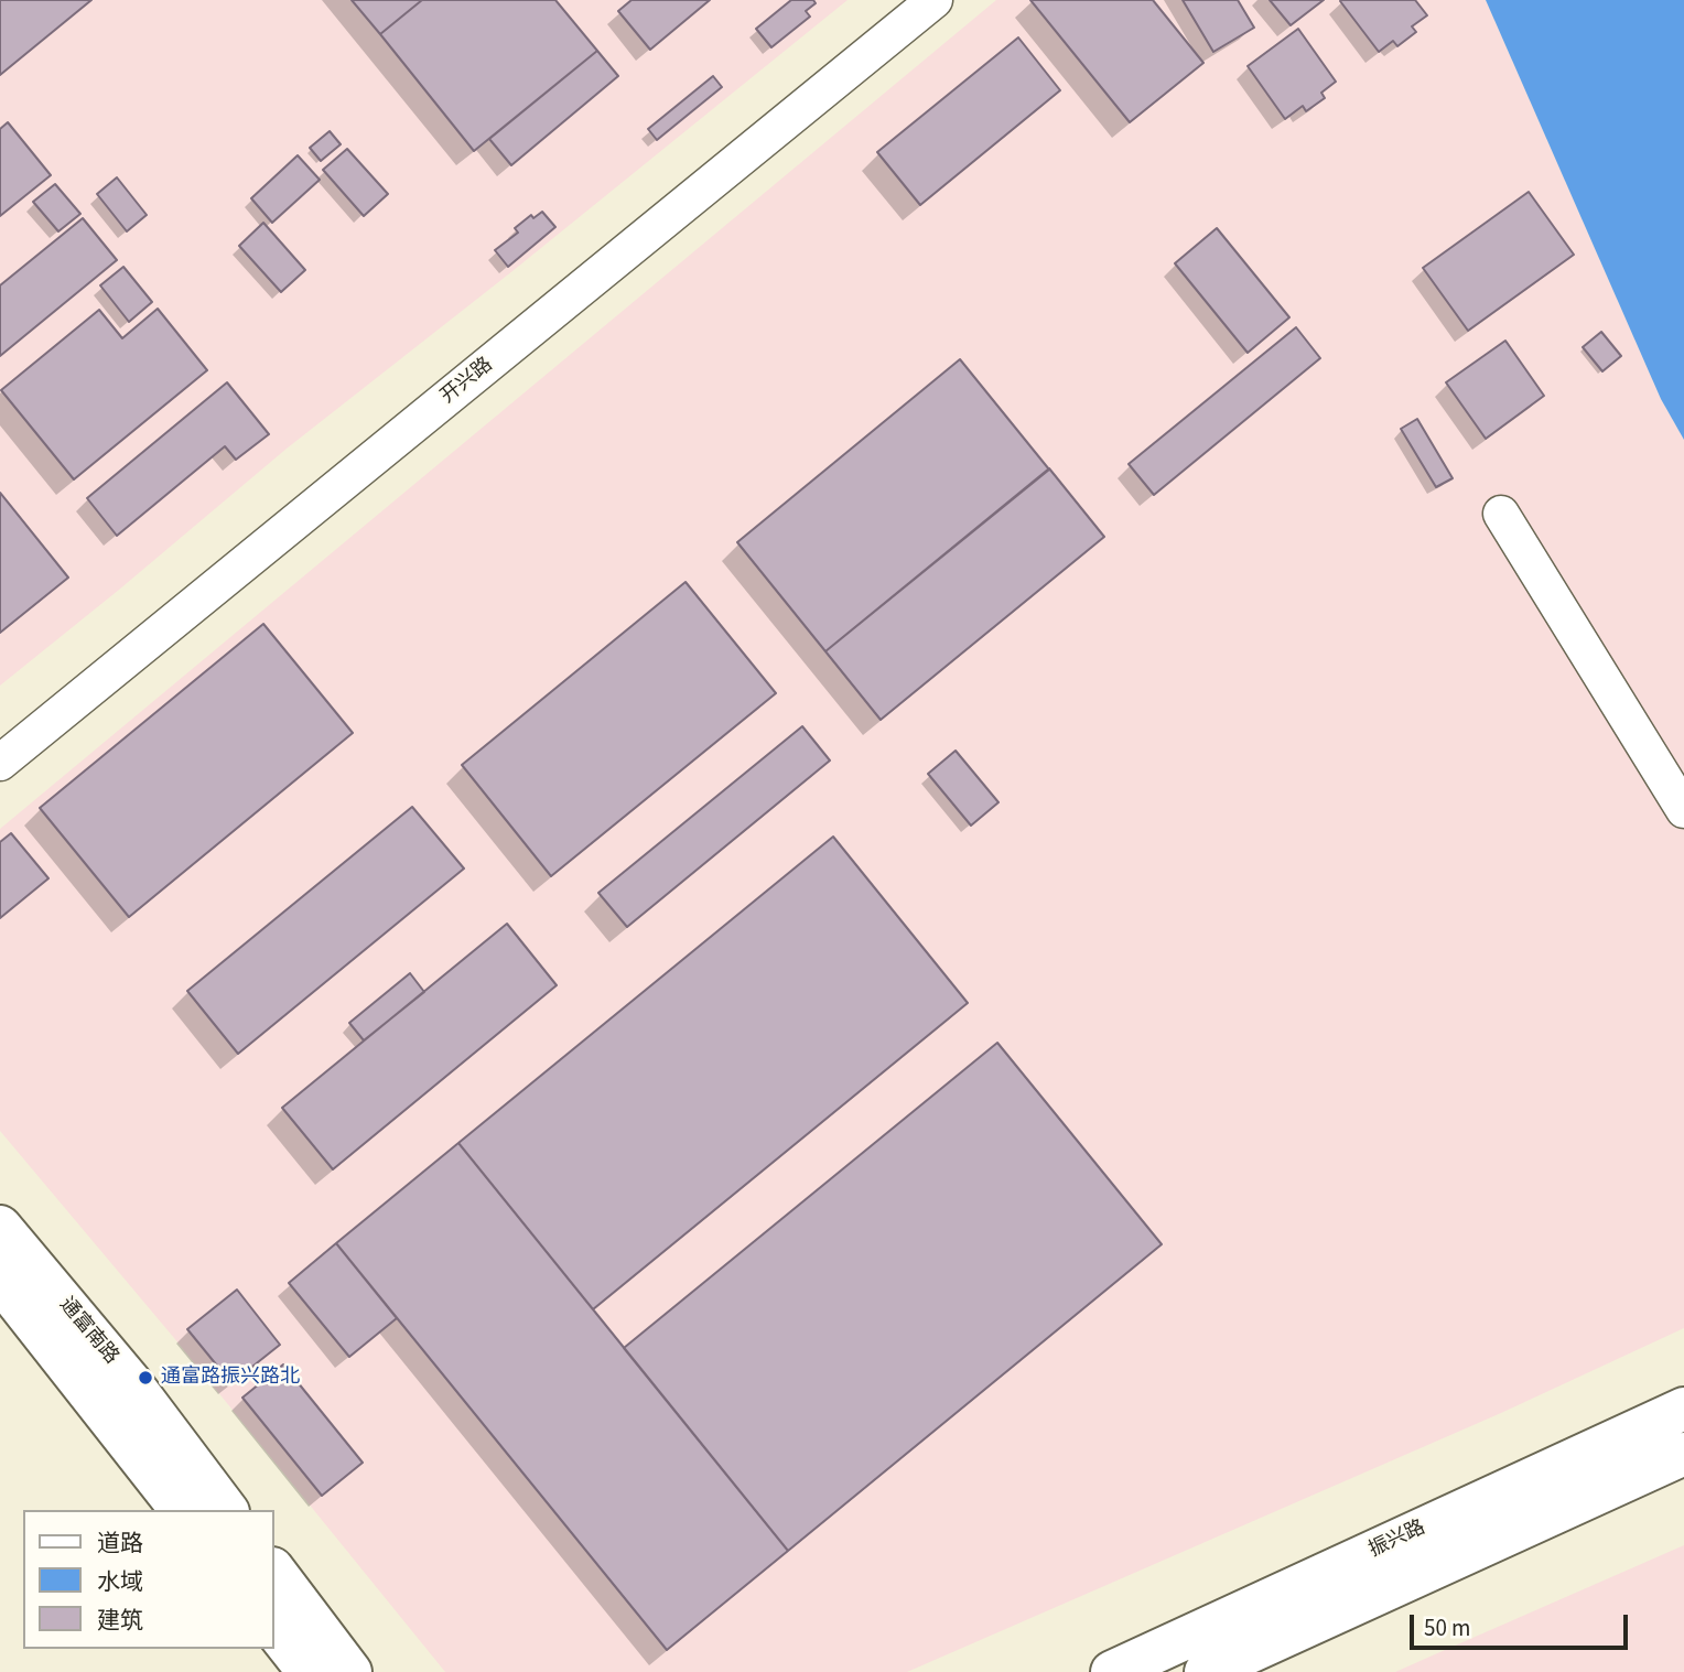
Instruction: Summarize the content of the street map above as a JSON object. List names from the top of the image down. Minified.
{"streets":{"main road":["通富南路","振兴路"],"street":["开兴路"]},"places":["通富路振兴路北"],"legend":["道路","水域","建筑"],"scale_bar":"50 m"}
